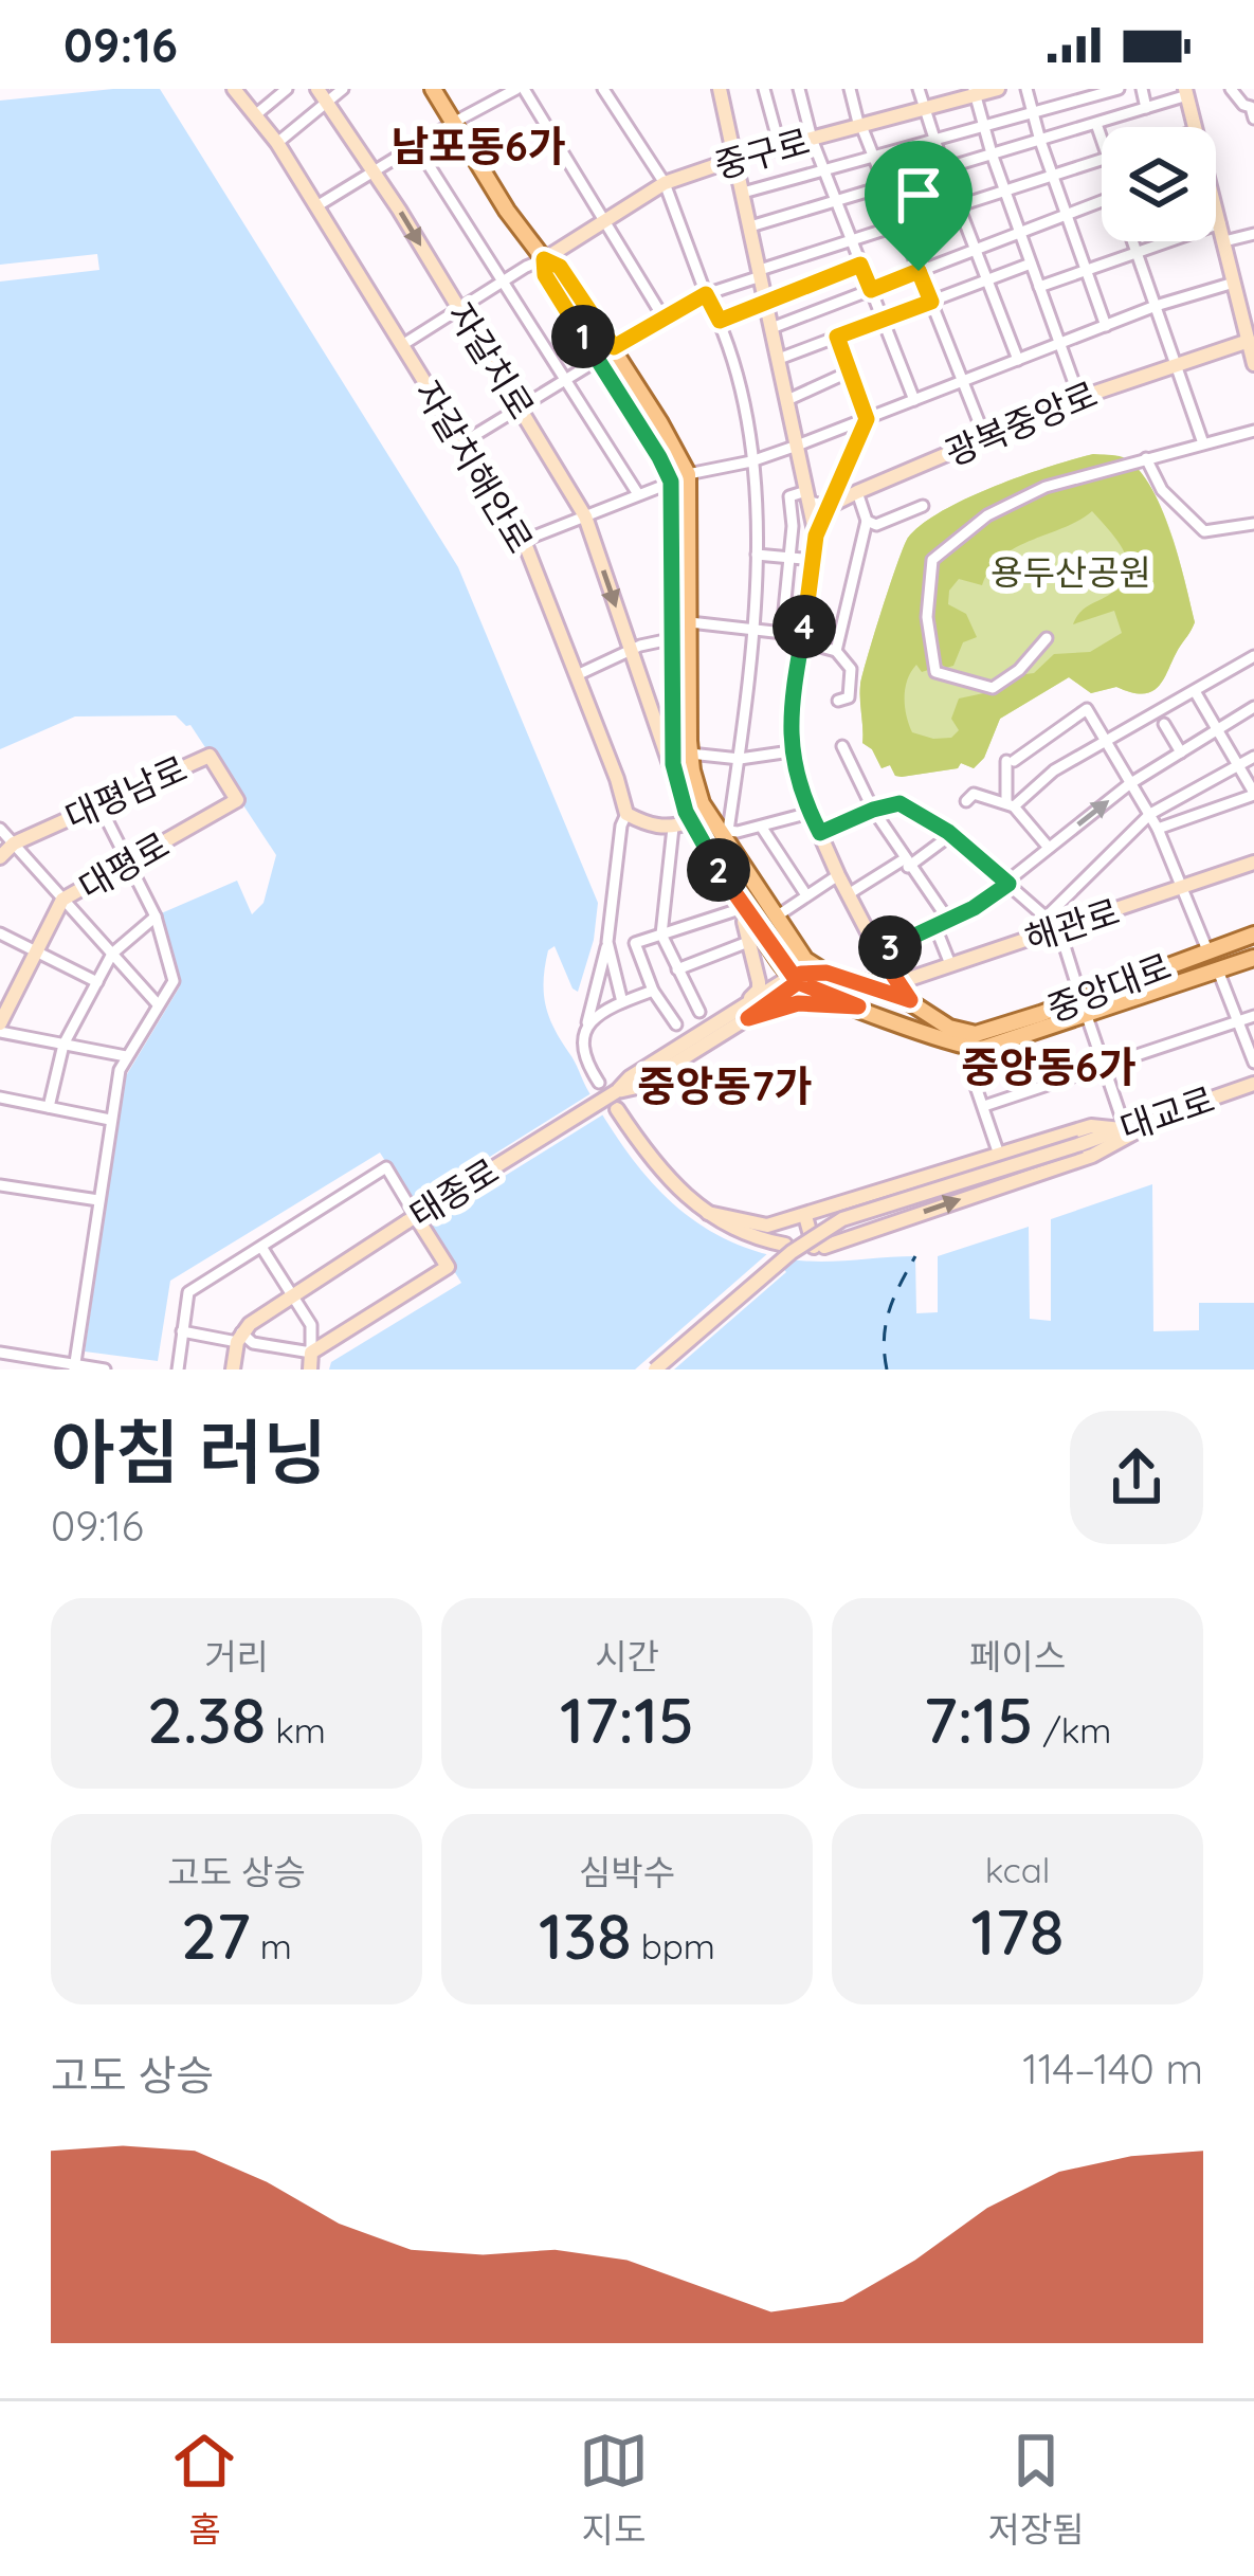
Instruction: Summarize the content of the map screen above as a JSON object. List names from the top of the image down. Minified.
{"streets":{"main road":["중구로","자갈치로","광복중앙로","자갈치해안로","대평남로","대평로","해관로","중앙대로","대교로","태종로"]},"crossings":[["대평남로","대평로"]],"districts":["남포동6가","중앙동6가","중앙동7가"],"parks":["용두산공원"],"page":{"status":"09:16","pins":["1","4","2","3"],"heading":["아침 러닝","09:16"],"stats":[["거리","2.38 km"],["시간","17:15"],["페이스","7:15 /km"],["고도 상승","27 m"],["심박수","138 bpm"],["kcal","178"]],"chart":["고도 상승","114–140 m"],"tabs":["홈","지도","저장됨"]}}
